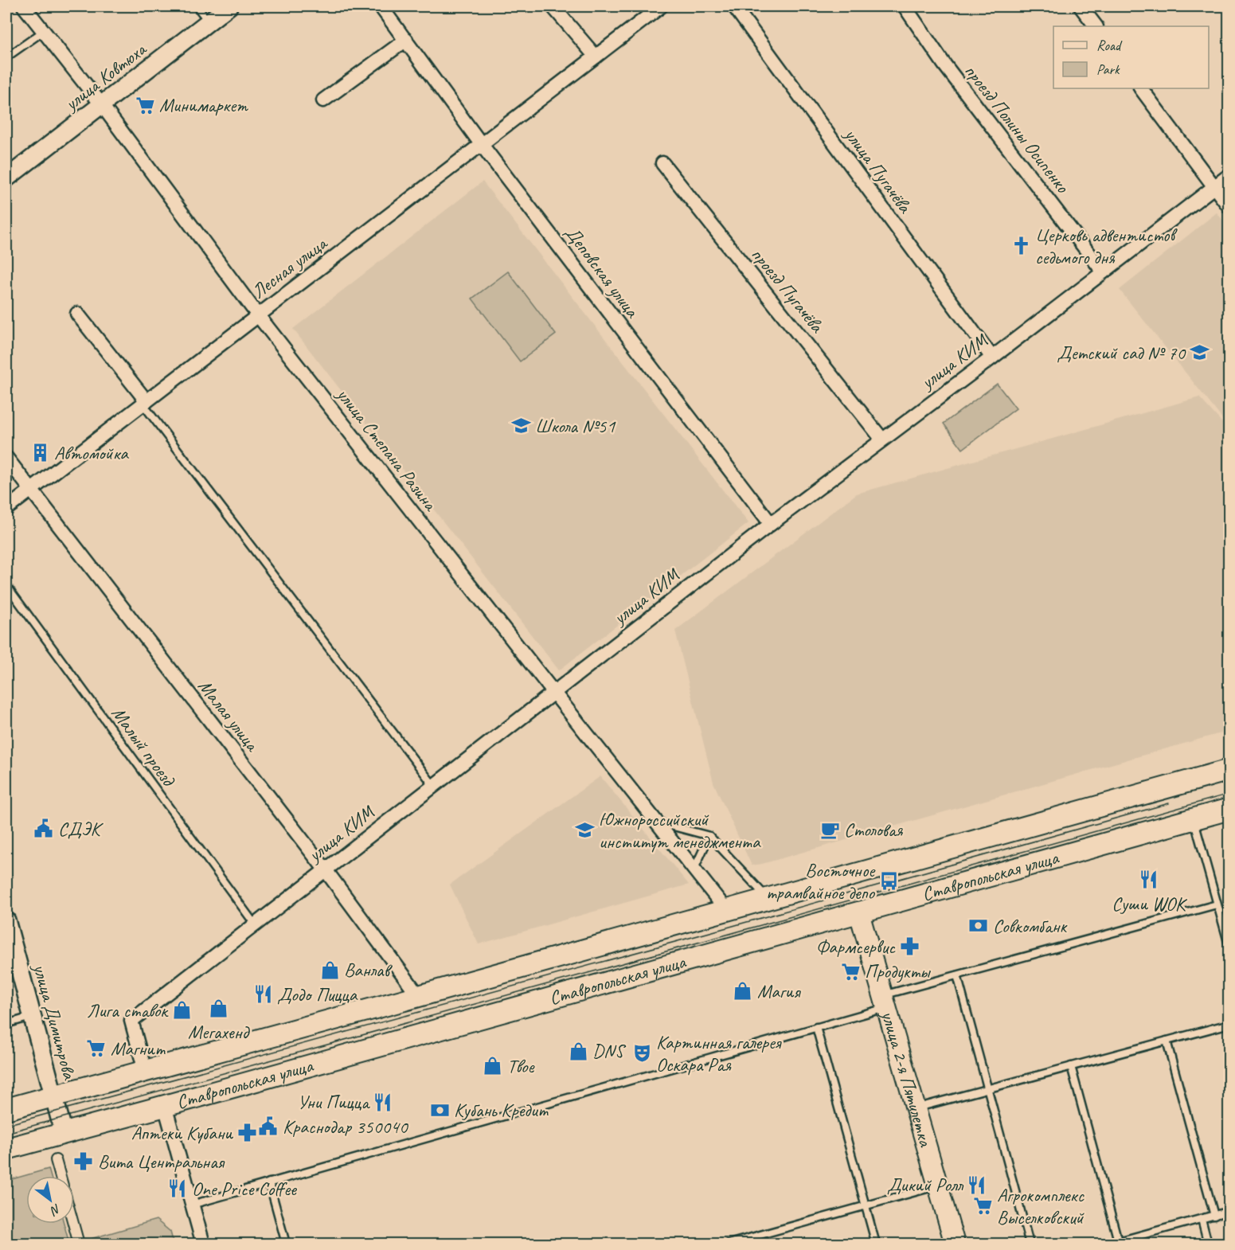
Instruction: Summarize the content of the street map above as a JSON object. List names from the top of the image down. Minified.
{"streets":{"main road":["Ставропольская улица","улица 2-я Пятилетка"],"street":["улица Ковтюха","проезд Полины Осипенко","улица Пугачёва","Лесная улица","Деповская улица","проезд Пугачёва","улица КИМ","улица Степана Разина","Малая улица","улица Димитрова"],"lane":["Малый проезд"]},"crossings":[["улица Ковтюха","улица Степана Разина"],["проезд Полины Осипенко","улица КИМ"],["улица Пугачёва","улица КИМ"],["Лесная улица","Деповская улица"],["Лесная улица","улица Степана Разина"],["Лесная улица","Малая улица"],["Деповская улица","улица КИМ"],["проезд Пугачёва","улица КИМ"],["улица КИМ","улица Степана Разина"],["улица КИМ","Малая улица"],["улица КИМ","Малый проезд"],["улица КИМ","Ставропольская улица"],["улица Степана Разина","Ставропольская улица"],["Малая улица","Ставропольская улица"],["Ставропольская улица","улица Димитрова"],["Ставропольская улица","улица 2-я Пятилетка"]],"places":{"supermarket":["Минимаркет","Продукты","Магнит","Агрокомплекс Выселковский"],"church":["Церковь адвентистов седьмого дня"],"school or university":["Детский сад № 70","Школа №51","Южнороссийский институт менеджмента"],"building":["Автомойка"],"public building":["СДЭК","Краснодар 350040"],"cafe":["Столовая"],"restaurant":["Суши WOK","Додо Пицца","Уни Пицца","Дикий Ролл","One Price Coffee"],"bus stop":["Восточное трамвайное депо"],"bank":["Совкомбанк","Кубань Кредит"],"pharmacy":["Фармсервис","Аптеки Кубани","Вита Центральная"],"shop":["Ванлав","Магия","Мегахенд","Лига ставок","DNS","Твое"],"theatre":["Картинная галерея Оскара Рая"]},"legend":["Road","Park"],"north":"bottom right"}
